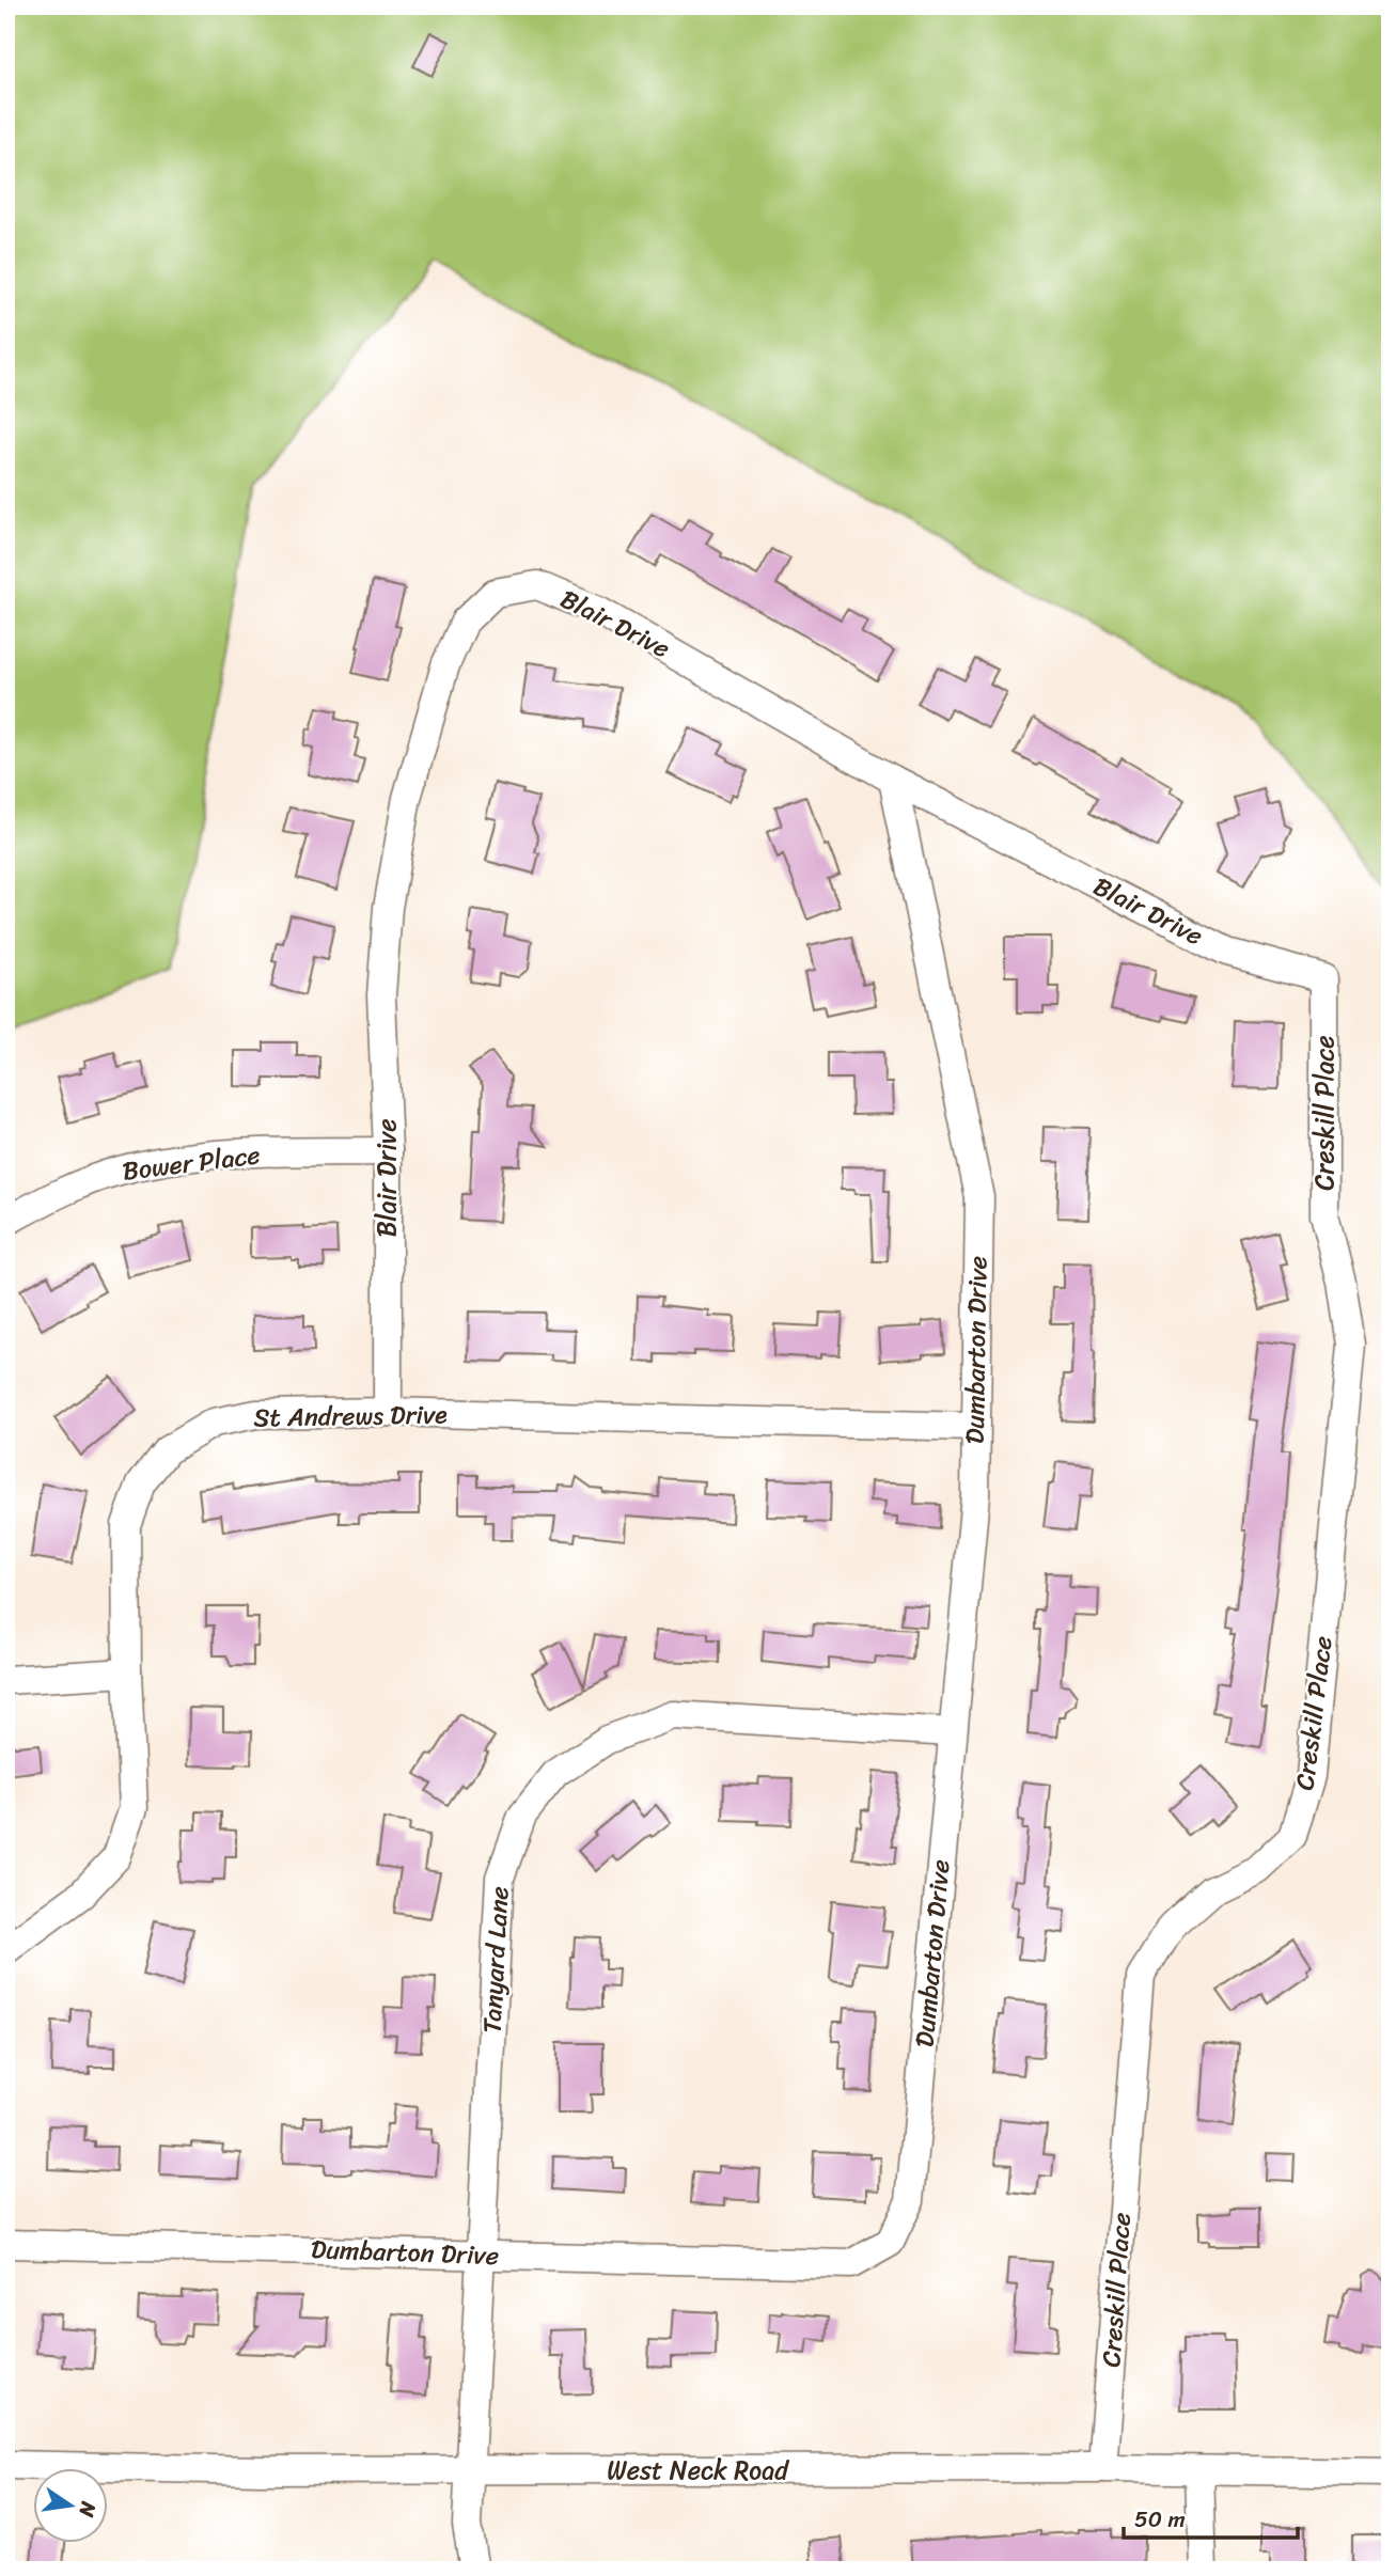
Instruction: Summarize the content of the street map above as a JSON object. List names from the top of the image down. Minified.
{"streets":{"street":["Blair Drive","Creskill Place","Bower Place","Dumbarton Drive","St Andrews Drive","Tanyard Lane","West Neck Road"]},"crossings":[["Blair Drive","Creskill Place"],["Blair Drive","Bower Place"],["Blair Drive","Dumbarton Drive"],["Blair Drive","St Andrews Drive"],["Creskill Place","West Neck Road"],["Dumbarton Drive","St Andrews Drive"],["Dumbarton Drive","Tanyard Lane"],["Tanyard Lane","West Neck Road"]],"scale_bar":"50 m","north":"right"}
